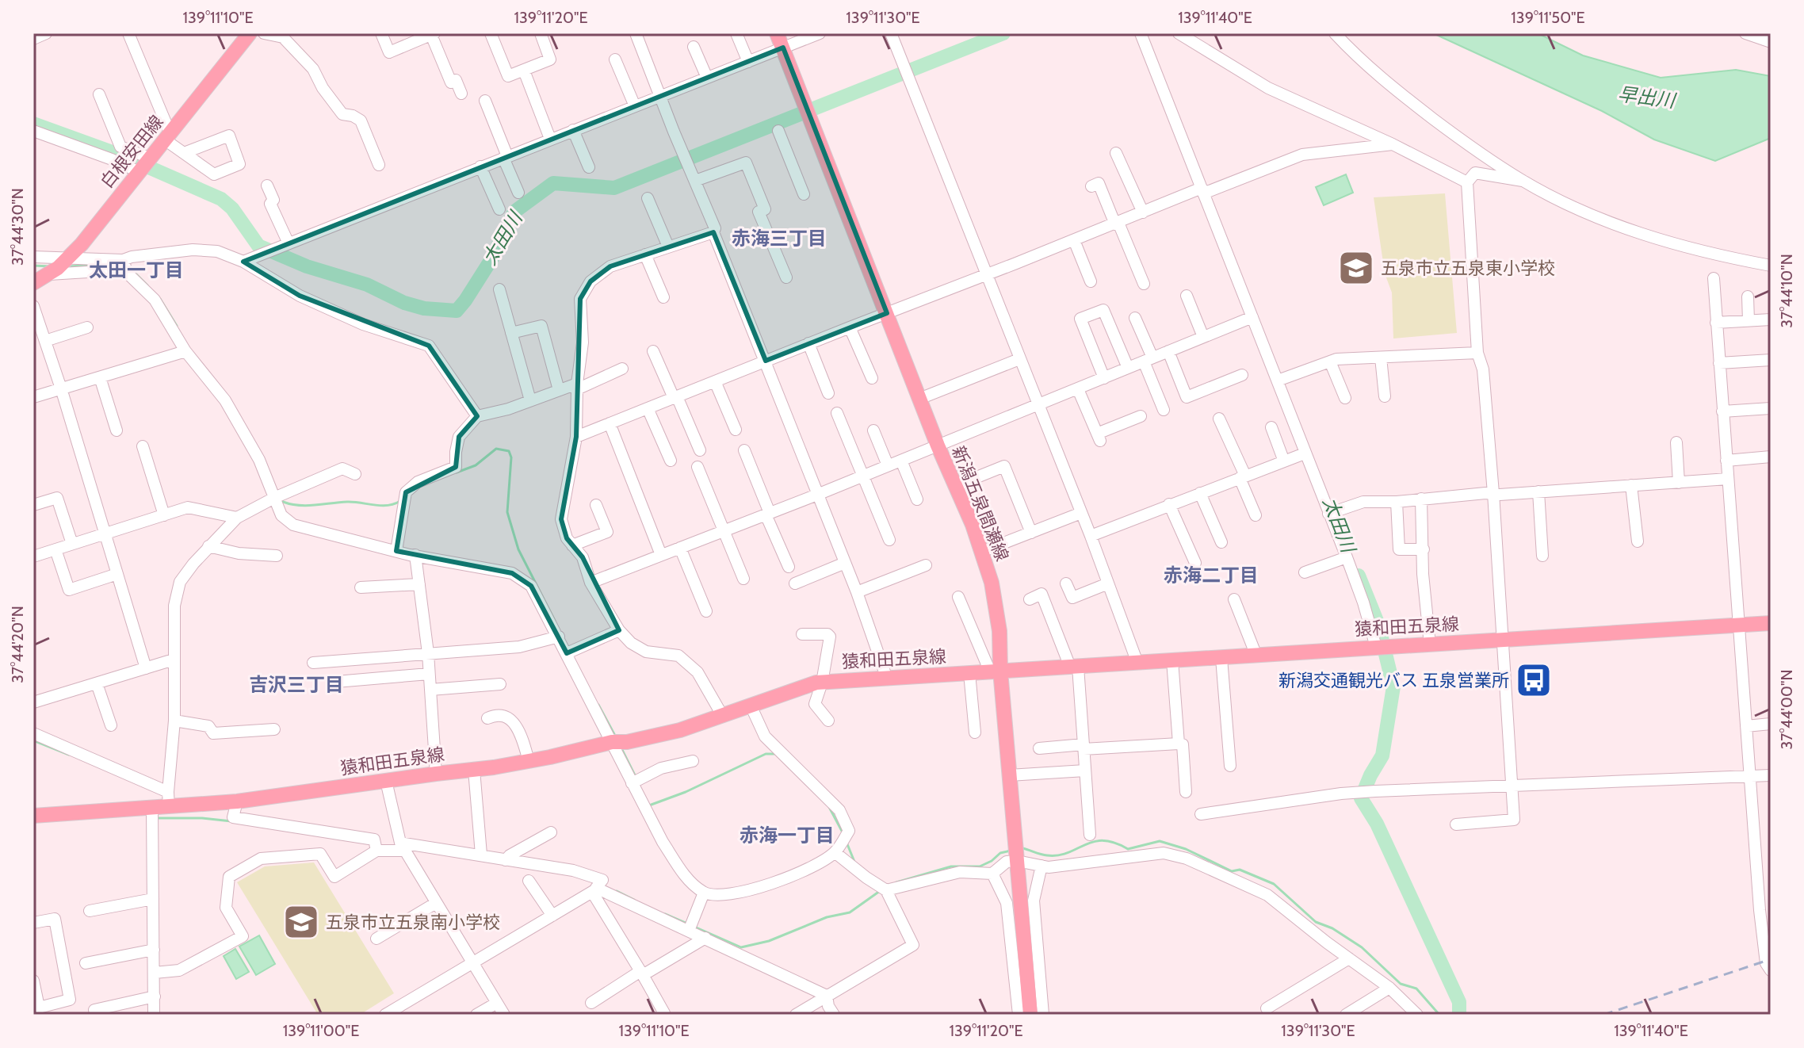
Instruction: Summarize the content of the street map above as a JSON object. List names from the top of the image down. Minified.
{"streets":{"main road":["白根安田線","新潟五泉間瀬線","猿和田五泉線"]},"crossings":[["新潟五泉間瀬線","猿和田五泉線"]],"districts":["赤海三丁目","太田一丁目","赤海二丁目","吉沢三丁目","赤海一丁目"],"water":["早出川","太田川"],"places":{"school or university":["五泉市立五泉東小学校","五泉市立五泉南小学校"],"bus stop":["新潟交通観光バス 五泉営業所"]},"coordinates":["139°11'10\"E","139°11'20\"E","139°11'30\"E","139°11'40\"E","139°11'50\"E","37°44'30\"N","37°44'10\"N","37°44'20\"N","37°44'00\"N","139°11'00\"E"]}
